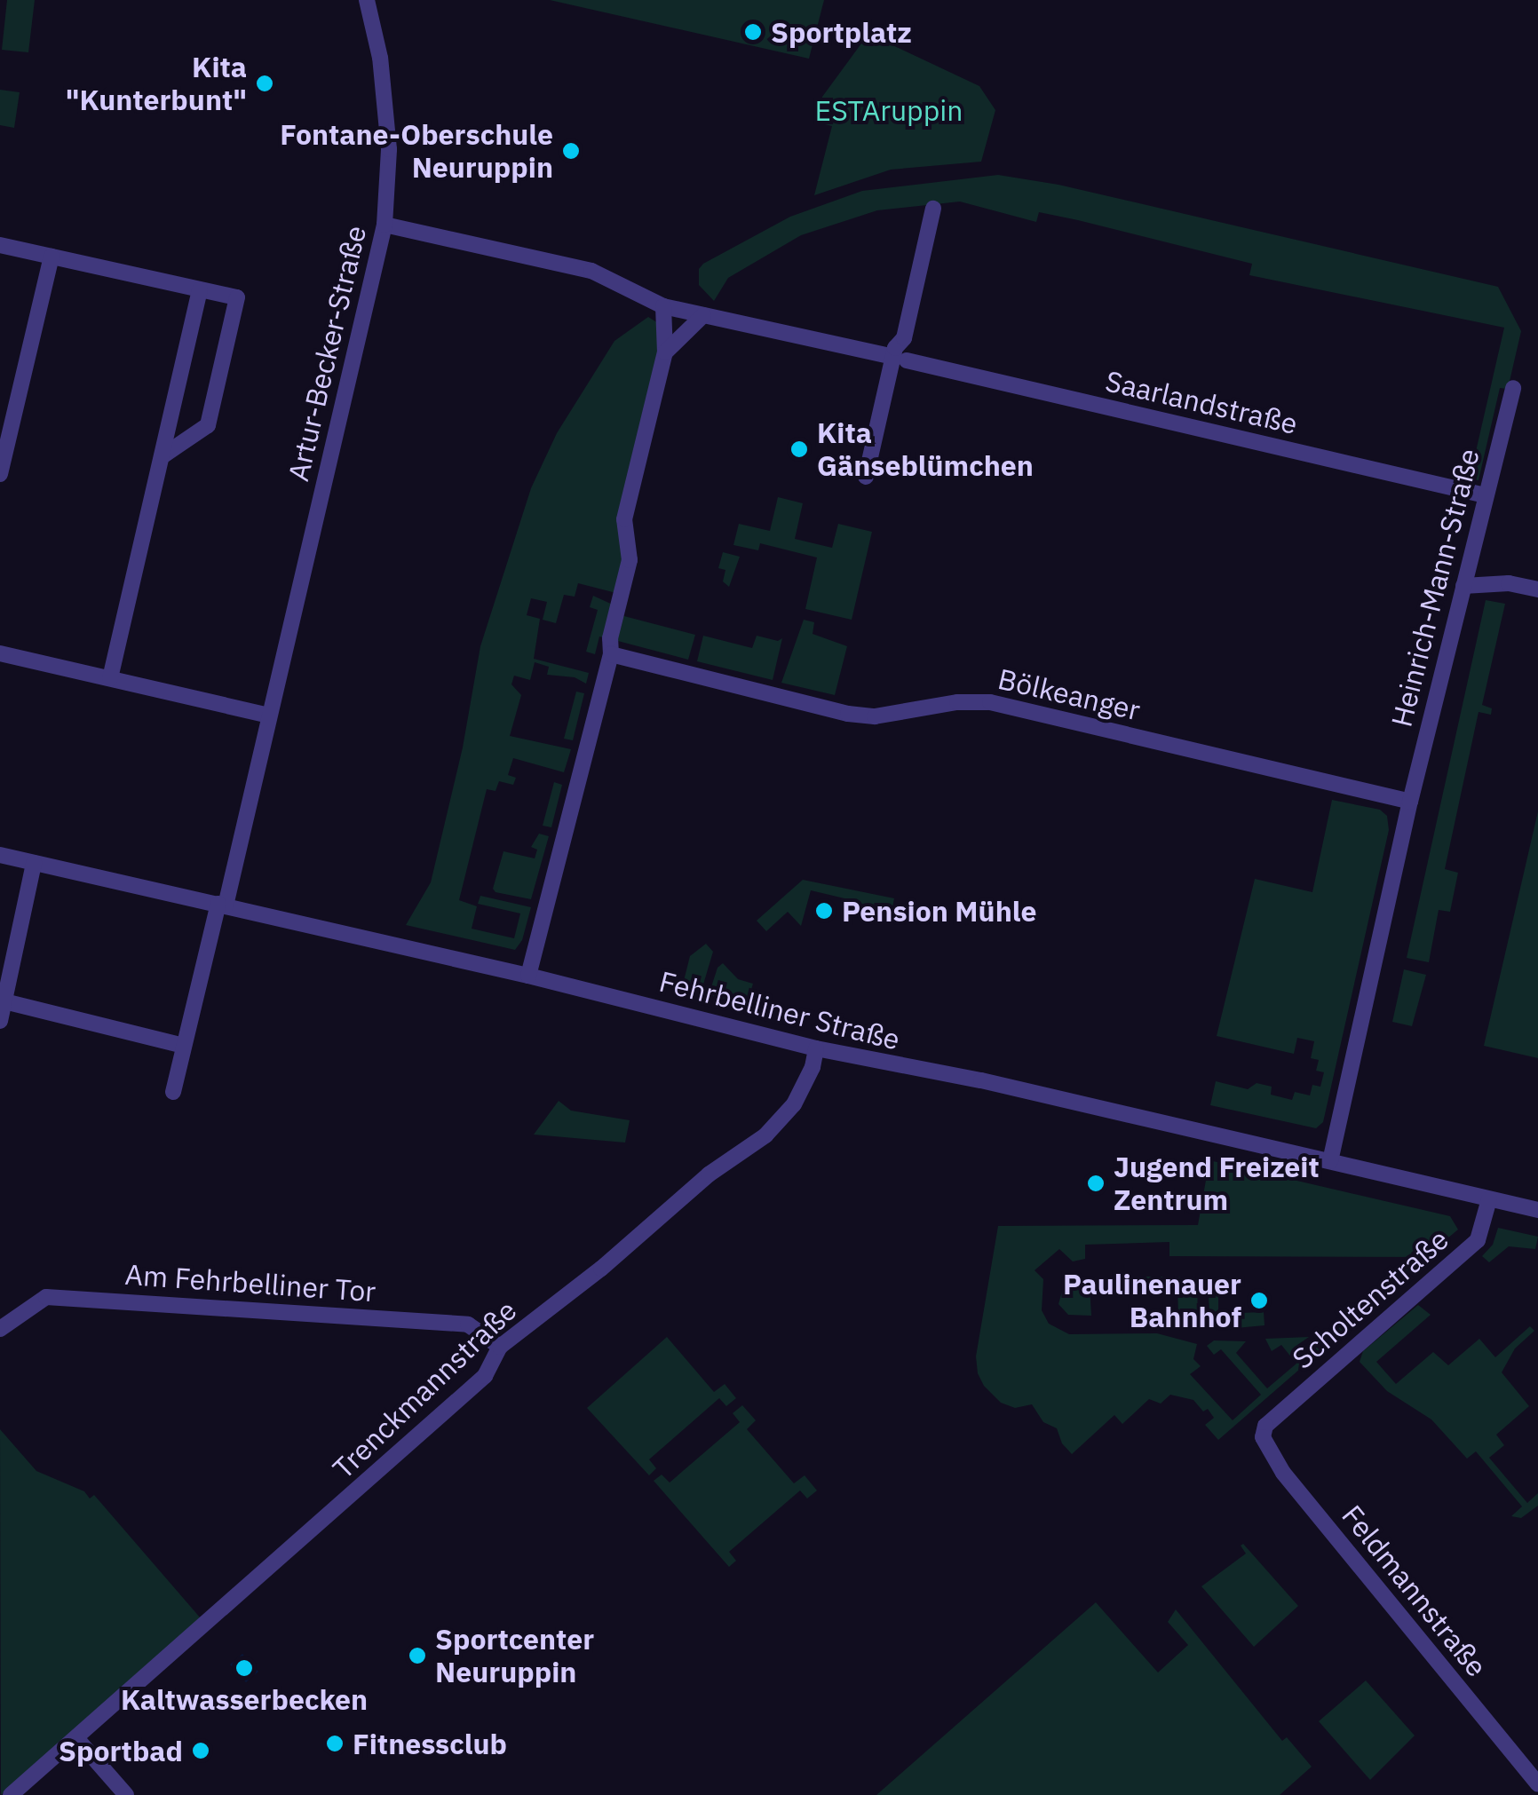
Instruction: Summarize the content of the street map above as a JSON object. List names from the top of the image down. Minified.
{"streets":{"street":["Artur-Becker-Straße","Saarlandstraße","Heinrich-Mann-Straße","Bölkeanger","Fehrbelliner Straße","Am Fehrbelliner Tor","Scholtenstraße","Trenckmannstraße","Feldmannstraße"]},"crossings":[["Artur-Becker-Straße","Saarlandstraße"],["Artur-Becker-Straße","Fehrbelliner Straße"],["Saarlandstraße","Heinrich-Mann-Straße"],["Heinrich-Mann-Straße","Bölkeanger"],["Fehrbelliner Straße","Scholtenstraße"],["Fehrbelliner Straße","Trenckmannstraße"],["Am Fehrbelliner Tor","Trenckmannstraße"],["Scholtenstraße","Feldmannstraße"]],"parks":["ESTAruppin"],"places":["Sportplatz","Kita \"Kunterbunt\"","Fontane-Oberschule Neuruppin","Kita Gänseblümchen","Pension Mühle","Jugend Freizeit Zentrum","Paulinenauer Bahnhof","Sportcenter Neuruppin","Kaltwasserbecken","Fitnessclub","Sportbad"]}
